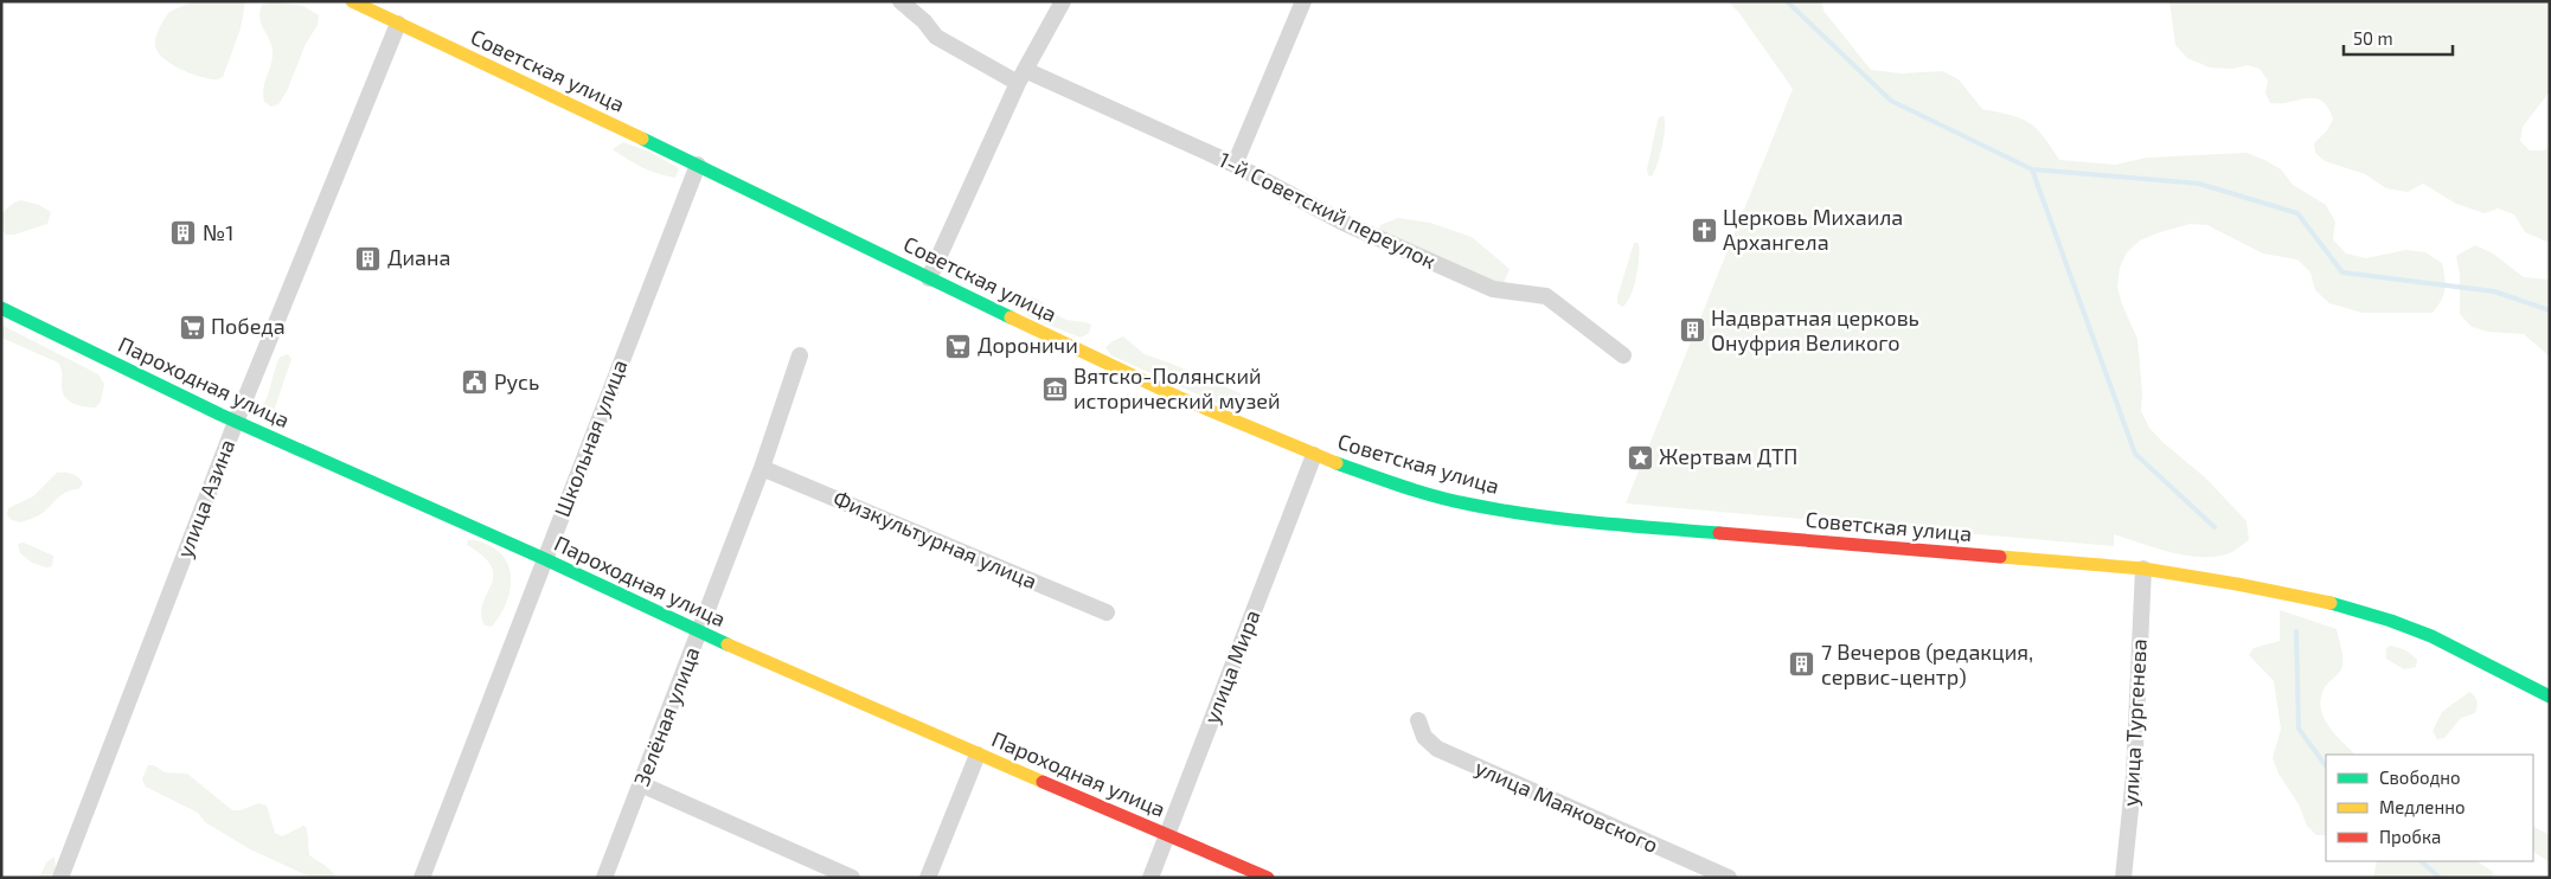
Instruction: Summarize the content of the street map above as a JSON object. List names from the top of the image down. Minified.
{"streets":{"street":["Советская улица","1-й Советский переулок","Пароходная улица","Школьная улица","улица Азина","Физкультурная улица","улица Мира","Зелёная улица","улица Тургенева","улица Маяковского"]},"crossings":[["Советская улица","Школьная улица"],["Советская улица","улица Азина"],["Советская улица","улица Мира"],["Советская улица","улица Тургенева"],["Пароходная улица","Школьная улица"],["Пароходная улица","улица Азина"],["Пароходная улица","улица Мира"],["Пароходная улица","Зелёная улица"],["Физкультурная улица","Зелёная улица"]],"places":{"church":["Церковь Михаила Архангела"],"building":["№1","Диана","Надвратная церковь Онуфрия Великого","7 Вечеров (редакция, сервис-центр)"],"supermarket":["Победа","Дороничи"],"public building":["Русь"],"museum":["Вятско-Полянский исторический музей"],"place":["Жертвам ДТП"]},"legend":["Свободно","Медленно","Пробка"],"scale_bar":"50 m"}
